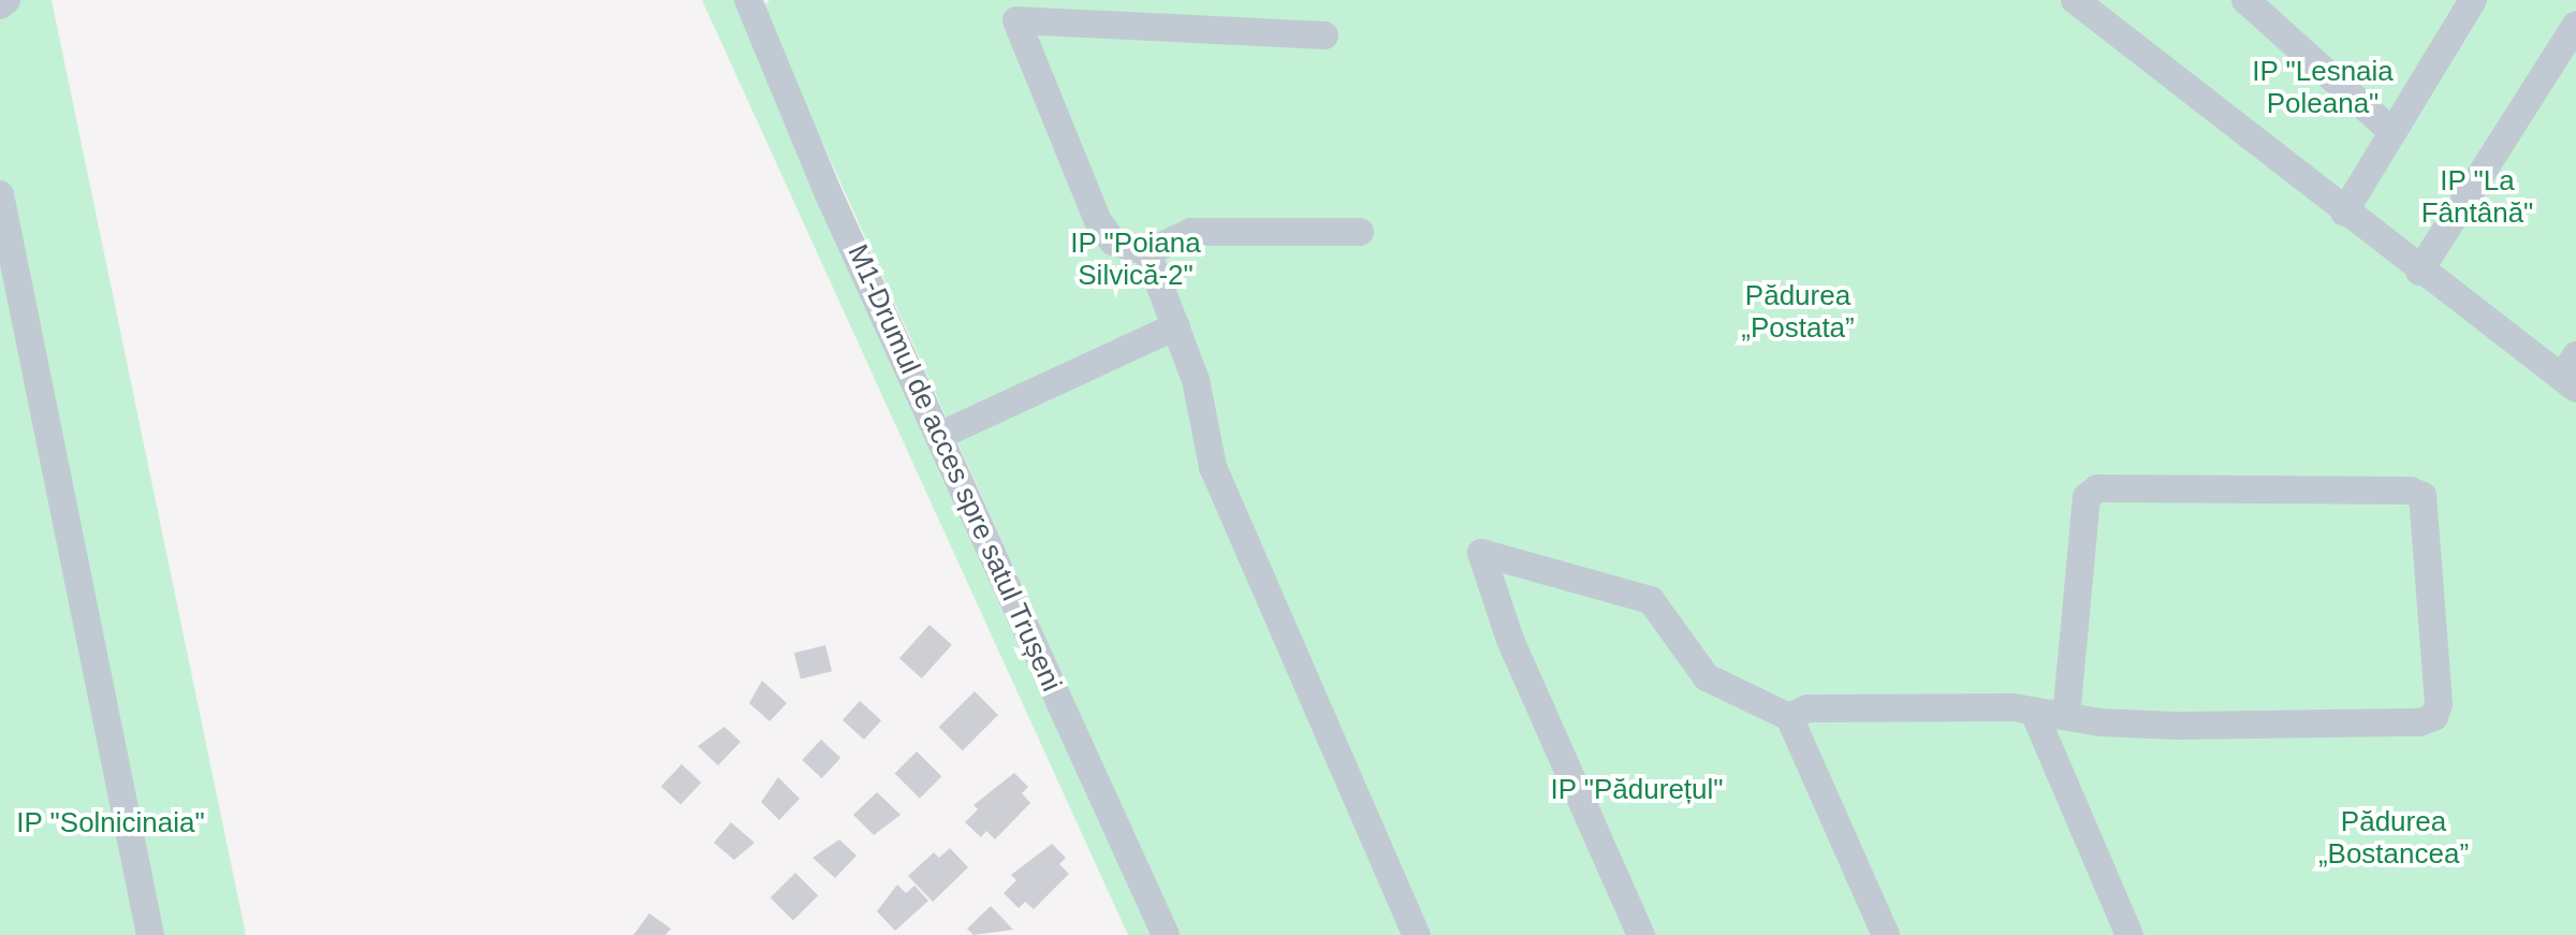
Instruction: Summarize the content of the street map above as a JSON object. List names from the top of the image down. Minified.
{"streets":{"street":["M1-Drumul de acces spre satul Trușeni"]},"parks":["IP \"Lesnaia Poleana\"","IP \"La Fântână\"","IP \"Poiana Silvică-2\"","Pădurea „Postata”","IP \"Pădurețul\"","Pădurea „Bostancea”","IP \"Solnicinaia\""]}
